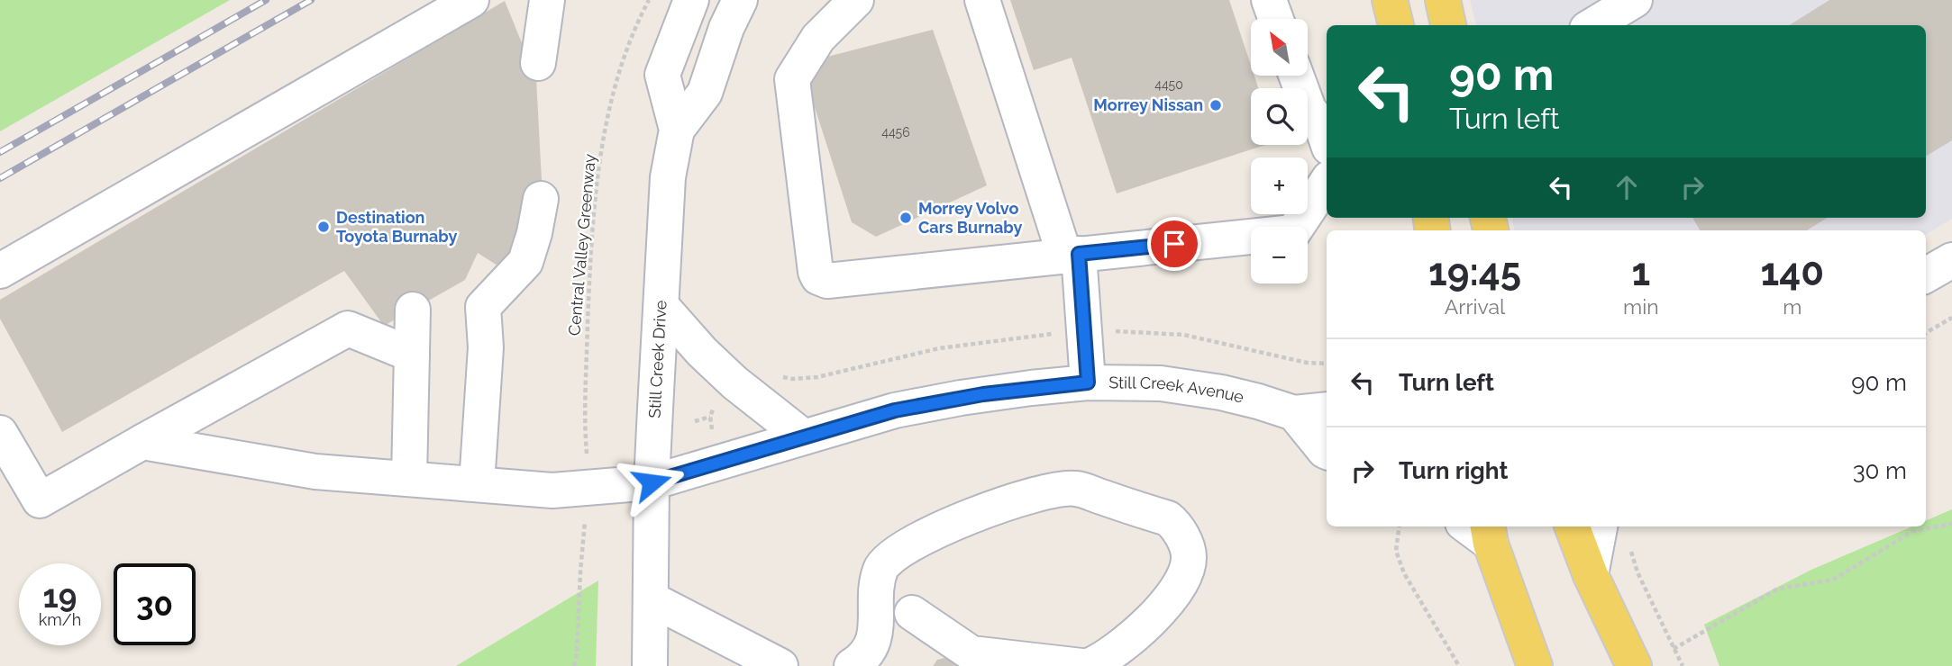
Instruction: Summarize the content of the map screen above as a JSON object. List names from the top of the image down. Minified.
{"streets":{"street":["Still Creek Drive","Still Creek Avenue"],"path":["Central Valley Greenway"]},"crossings":[["Still Creek Drive","Still Creek Avenue"]],"places":["Morrey Nissan","Morrey Volvo Cars Burnaby","Destination Toyota Burnaby"],"house_numbers":["4450","4456"],"north":"top left","page":{"map_buttons":["+","−"],"turn":["90 m","Turn left"],"eta":["19:45","Arrival","1","min","140","m"],"list":[{"name":"Turn left","value":"90 m"},{"name":"Turn right","value":"30 m"}],"speed":"19 km/h","limit":"30"}}
